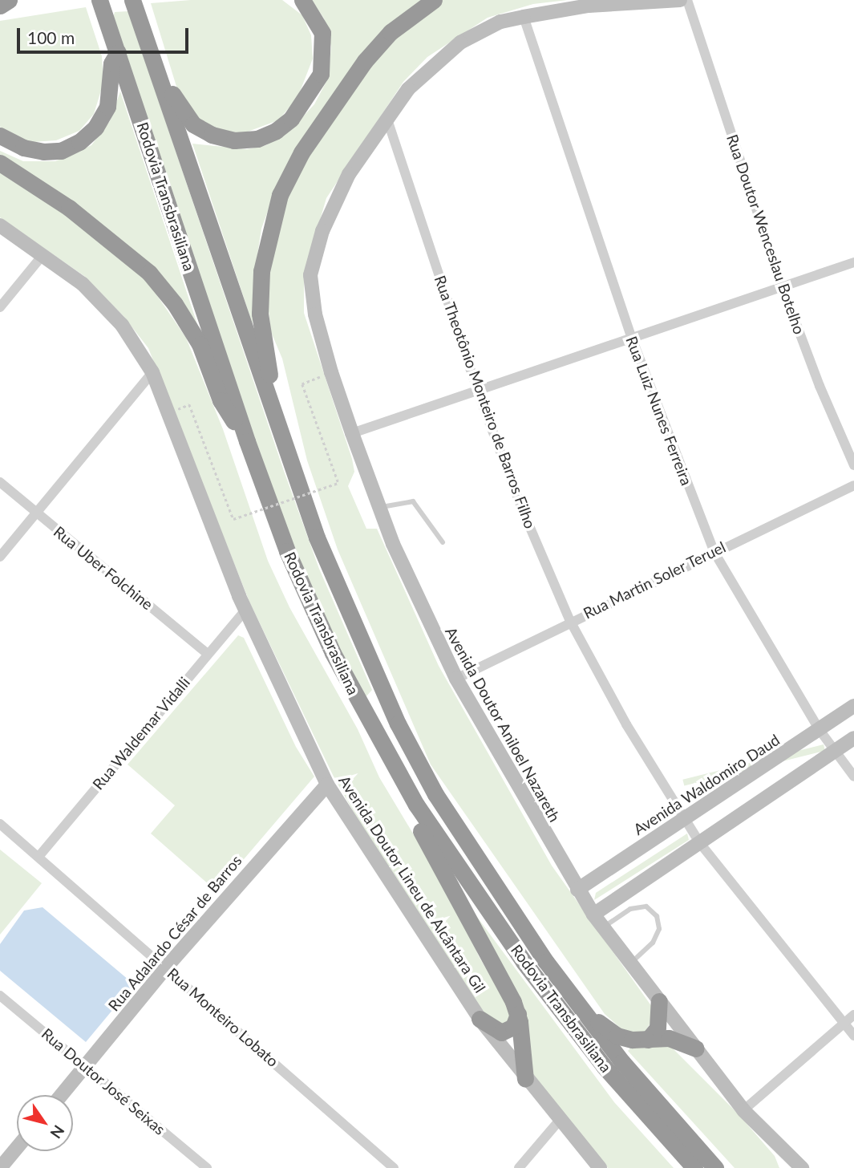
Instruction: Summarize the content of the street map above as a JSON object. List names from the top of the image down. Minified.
{"streets":{"highway":["Rodovia Transbrasiliana"],"main road":["Avenida Doutor Aniloel Nazareth","Avenida Waldomiro Daud","Avenida Doutor Lineu de Alcântara Gil","Rua Adalardo César de Barros"],"street":["Rua Doutor Wenceslau Botelho","Rua Theotônio Monteiro de Barros Filho","Rua Luiz Nunes Ferreira","Rua Uber Folchine","Rua Martin Soler Teruel","Rua Waldemar Vidalli","Rua Monteiro Lobato","Rua Doutor José Seixas"]},"crossings":[["Rua Theotônio Monteiro de Barros Filho","Rua Martin Soler Teruel"],["Rua Theotônio Monteiro de Barros Filho","Avenida Doutor Aniloel Nazareth"],["Rua Theotônio Monteiro de Barros Filho","Avenida Waldomiro Daud"],["Rua Luiz Nunes Ferreira","Rua Martin Soler Teruel"],["Rua Luiz Nunes Ferreira","Avenida Doutor Aniloel Nazareth"],["Rua Luiz Nunes Ferreira","Avenida Waldomiro Daud"],["Rua Uber Folchine","Rua Waldemar Vidalli"],["Rua Martin Soler Teruel","Avenida Doutor Aniloel Nazareth"],["Avenida Doutor Aniloel Nazareth","Avenida Waldomiro Daud"],["Rua Waldemar Vidalli","Avenida Doutor Lineu de Alcântara Gil"],["Rua Waldemar Vidalli","Rua Monteiro Lobato"],["Avenida Doutor Lineu de Alcântara Gil","Rua Adalardo César de Barros"],["Rua Adalardo César de Barros","Rua Monteiro Lobato"],["Rua Adalardo César de Barros","Rua Doutor José Seixas"]],"scale_bar":"100 m","north":"bottom right"}
